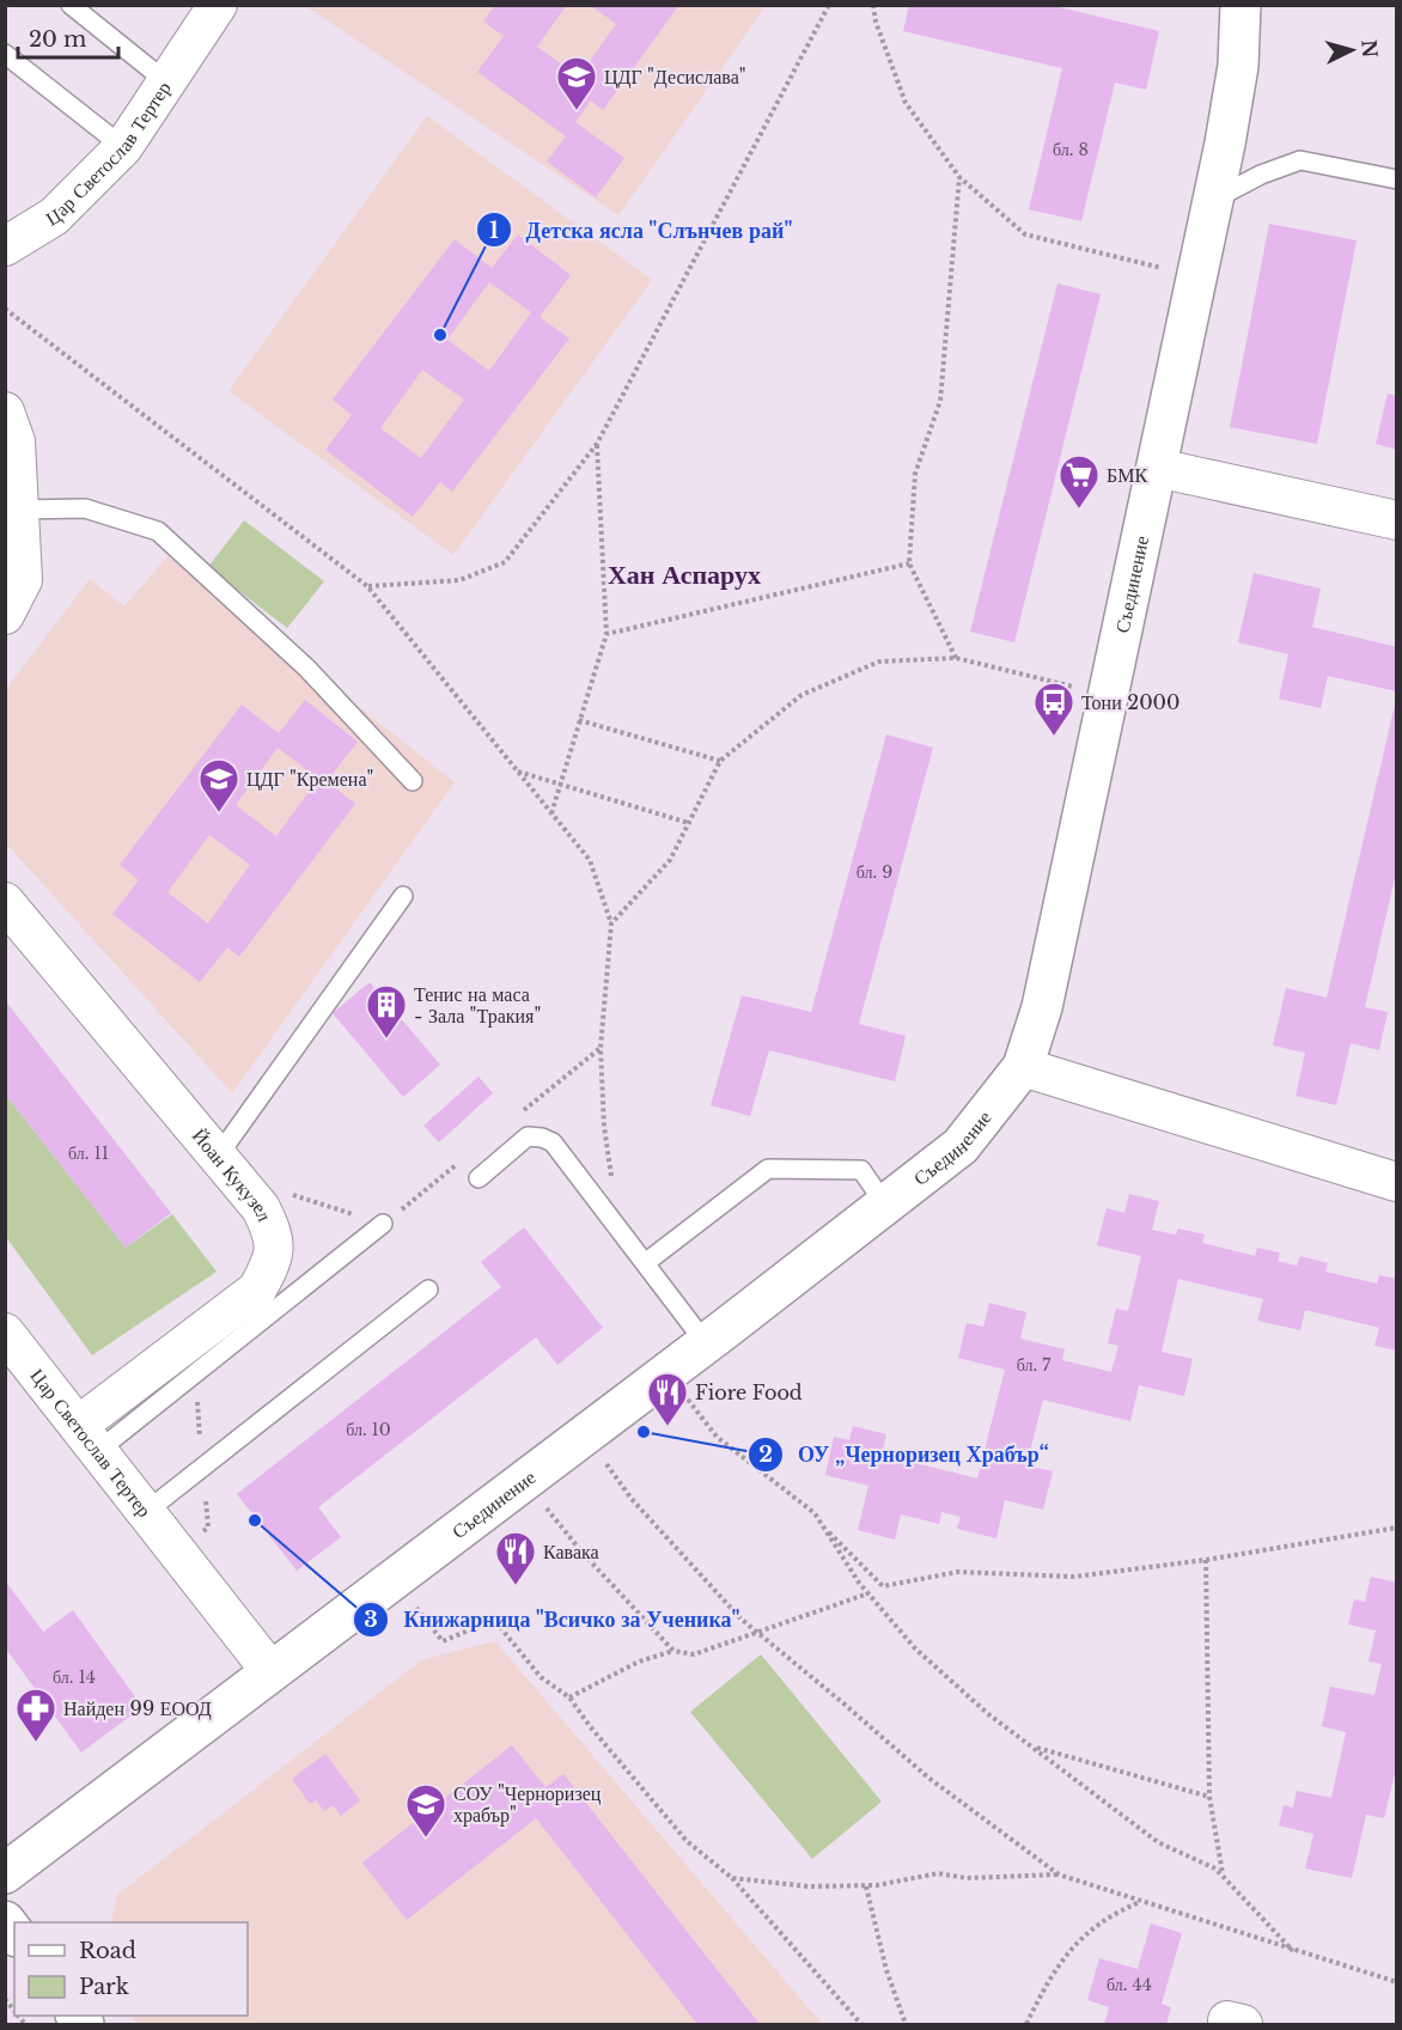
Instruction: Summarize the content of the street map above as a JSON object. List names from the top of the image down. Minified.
{"streets":{"street":["Цар Светослав Тертер","Съединение","Йоан Кукузел"]},"crossings":[["Цар Светослав Тертер","Съединение"],["Цар Светослав Тертер","Йоан Кукузел"]],"districts":["Хан Аспарух"],"places":{"school or university":["ЦДГ \"Десислава\"","ЦДГ \"Кремена\"","СОУ \"Черноризец храбър\""],"other":["Детска ясла \"Слънчев рай\"","ОУ „Черноризец Храбър“","Книжарница \"Всичко за Ученика\""],"supermarket":["БМК"],"bus stop":["Тони 2000"],"building":["Тенис на маса - Зала \"Тракия\""],"restaurant":["Fiore Food","Кавака"],"pharmacy":["Найден 99 ЕООД"]},"house_numbers":["бл. 8","бл. 9","бл. 11","бл. 7","бл. 10","бл. 14","бл. 44"],"legend":["Road","Park"],"scale_bar":"20 m","north":"right"}
